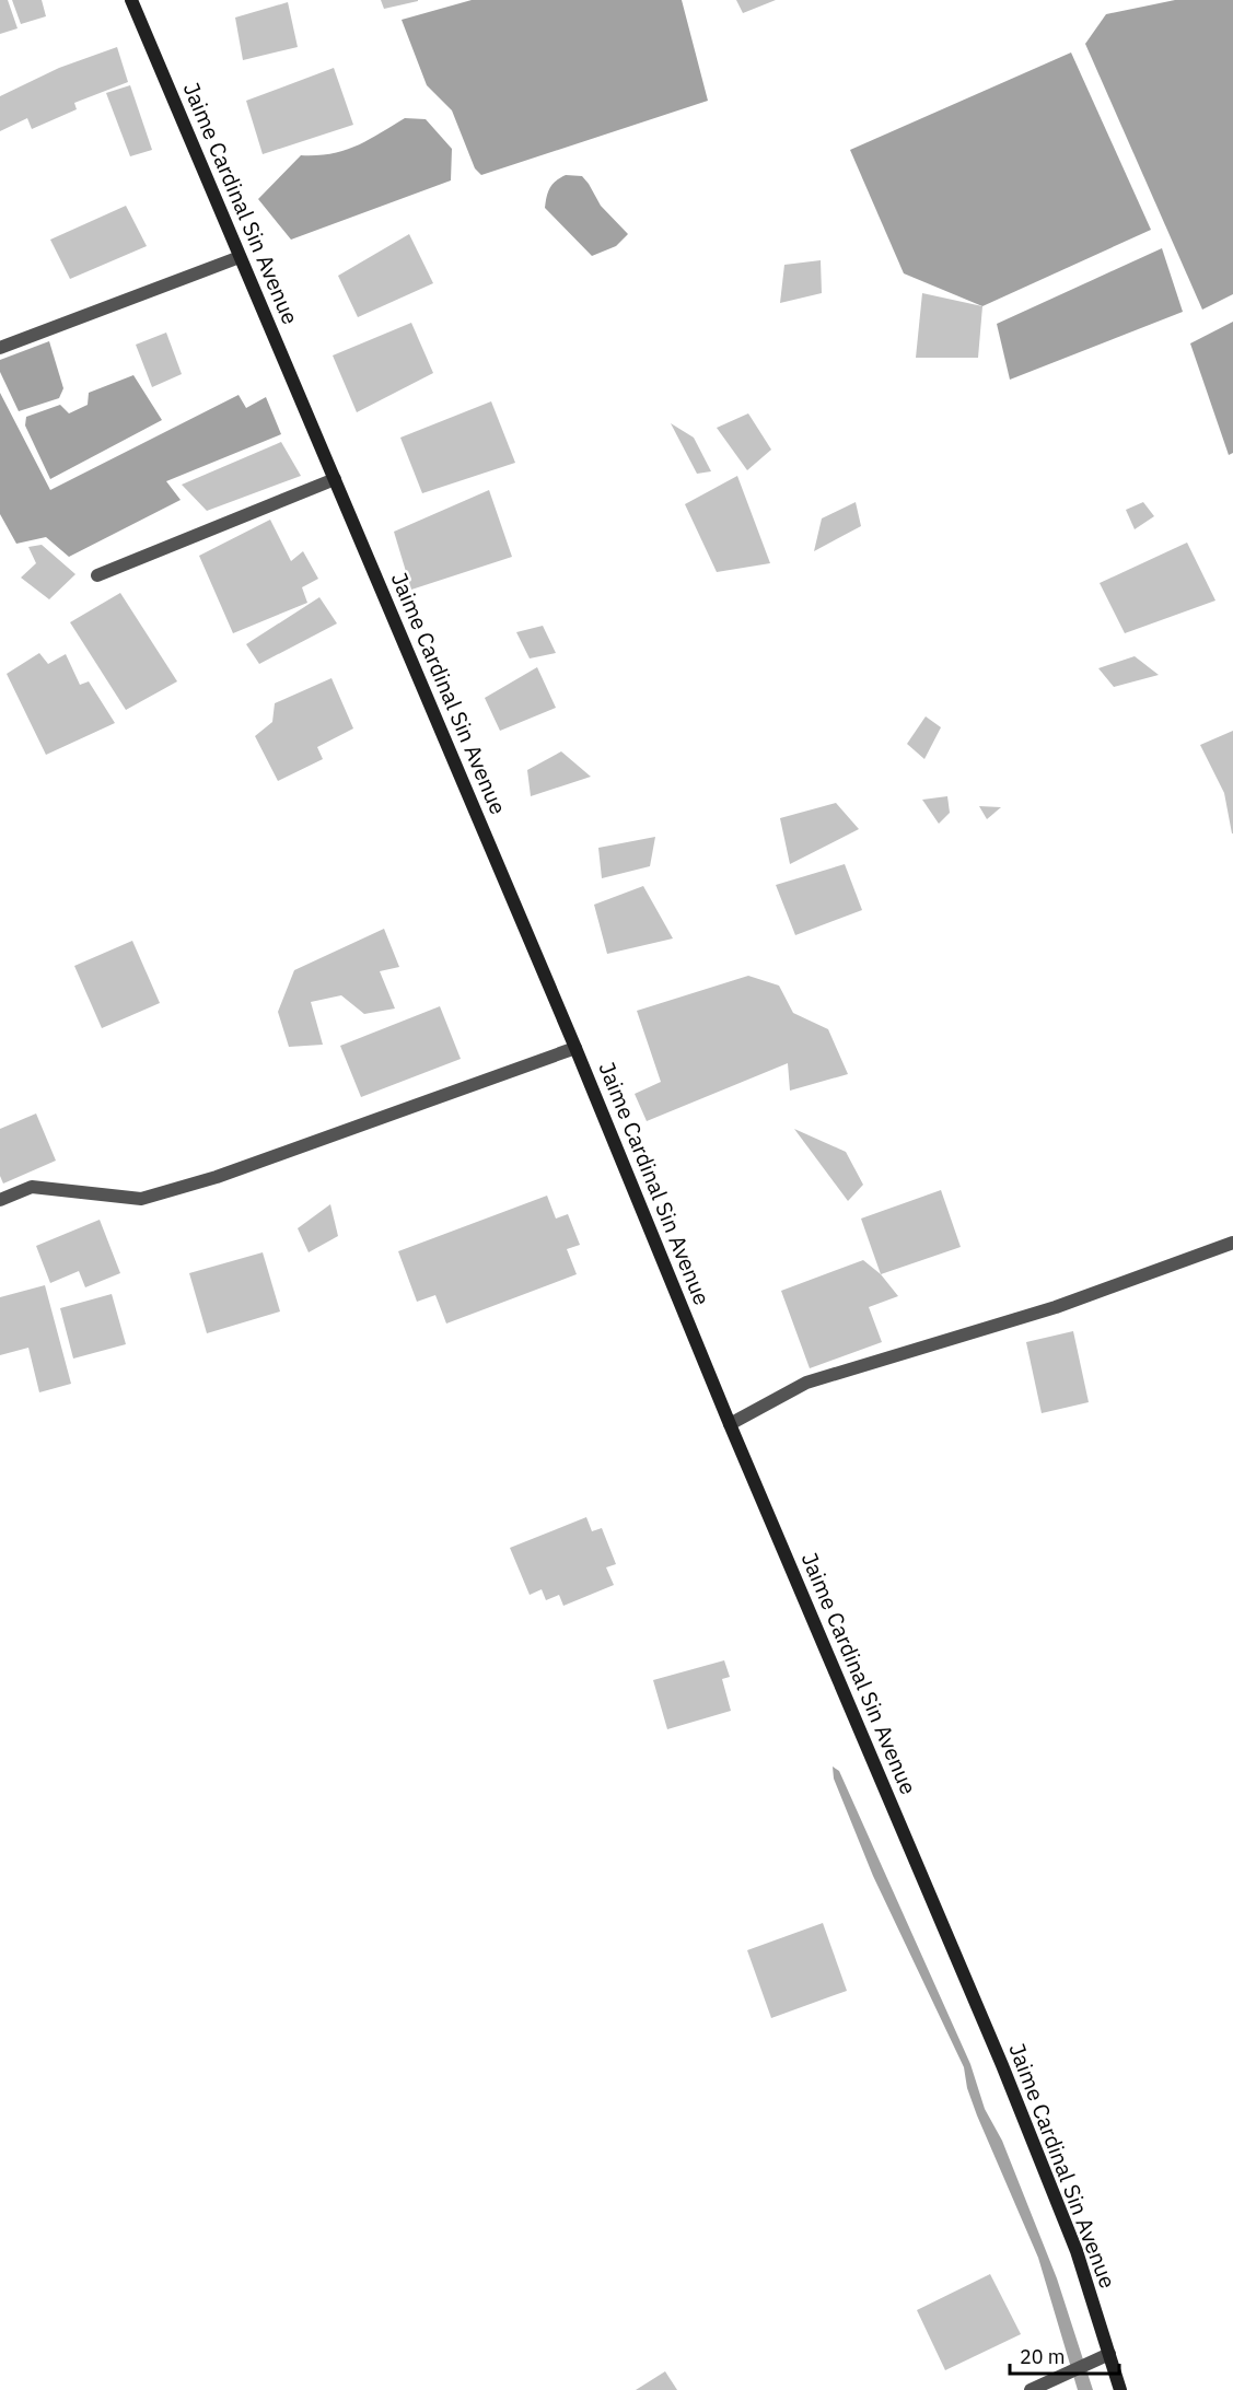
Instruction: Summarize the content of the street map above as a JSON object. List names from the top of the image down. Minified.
{"streets":{"main road":["Jaime Cardinal Sin Avenue"]},"scale_bar":"20 m"}
